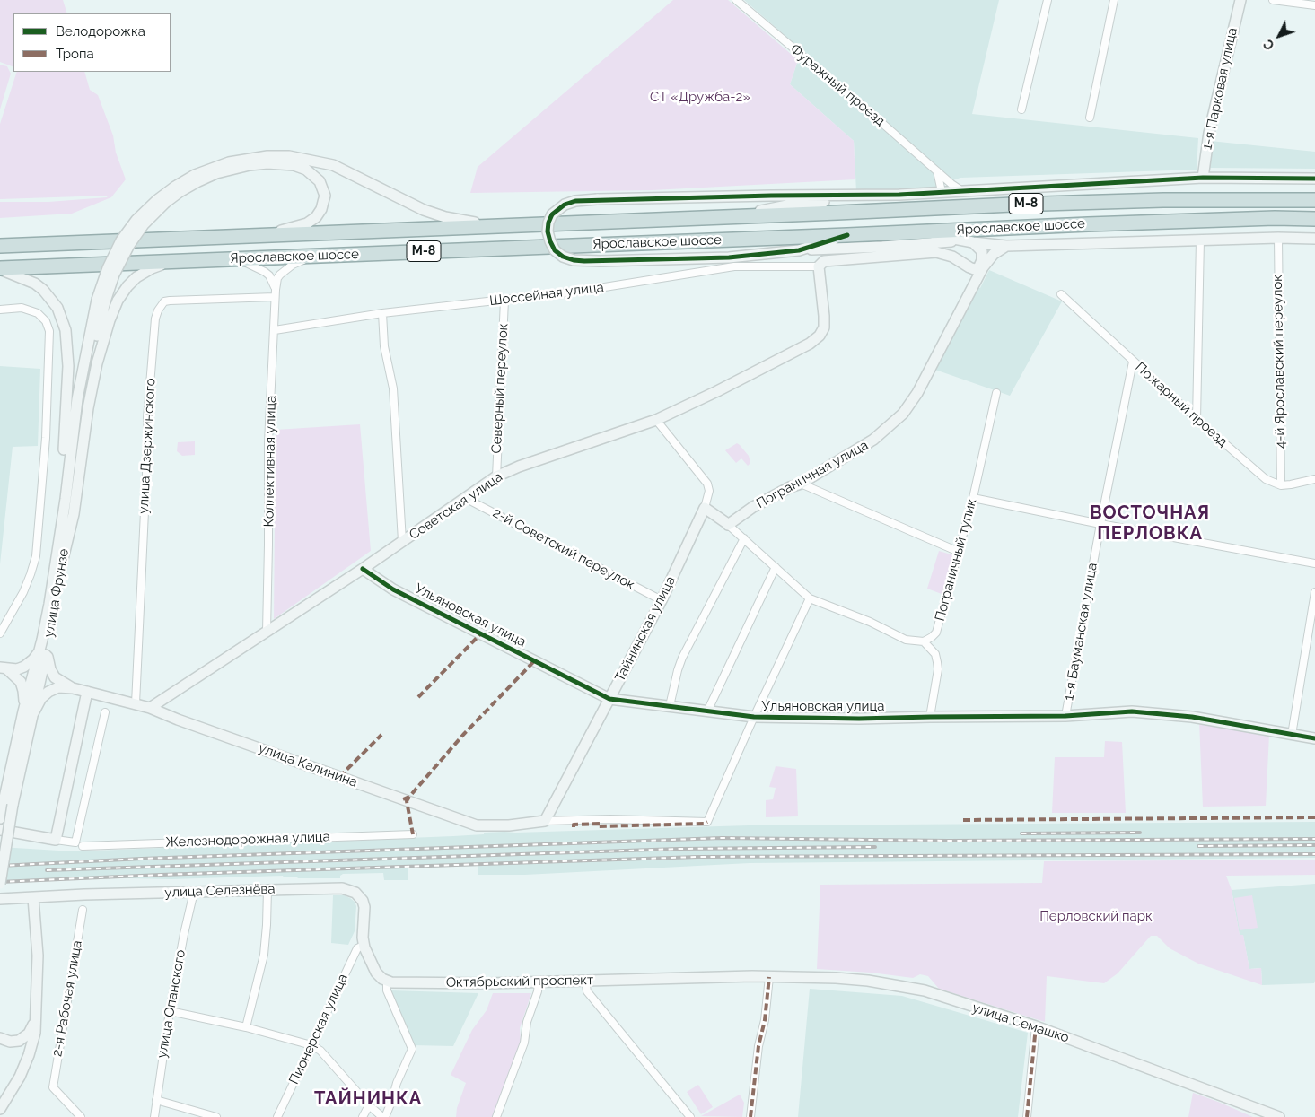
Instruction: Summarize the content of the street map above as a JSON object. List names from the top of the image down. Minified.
{"streets":{"highway":["М-8","Ярославское шоссе"],"street":["Фуражный проезд","1-я Парковая улица","Шоссейная улица","4-й Ярославский переулок","Северный переулок","Пожарный проезд","улица Дзержинского","Коллективная улица","Пограничная улица","Советская улица","2-й Советский переулок","Пограничный тупик","улица Фрунзе","Ульяновская улица","Тайнинская улица","1-я Бауманская улица","улица Калинина","Железнодорожная улица","улица Селезнёва","Октябрьский проспект","2-я Рабочая улица","улица Опанского","улица Семашко","Пионерская улица"]},"crossings":[["Ярославское шоссе","Коллективная улица"],["Шоссейная улица","Северный переулок"],["Шоссейная улица","Коллективная улица"],["Шоссейная улица","Советская улица"],["4-й Ярославский переулок","Пожарный проезд"],["Северный переулок","Советская улица"],["Пожарный проезд","1-я Бауманская улица"],["улица Дзержинского","Коллективная улица"],["улица Дзержинского","улица Калинина"],["Коллективная улица","Советская улица"],["Советская улица","2-й Советский переулок"],["Советская улица","Ульяновская улица"],["Советская улица","улица Калинина"],["2-й Советский переулок","Тайнинская улица"],["Ульяновская улица","Тайнинская улица"],["Ульяновская улица","1-я Бауманская улица"],["Тайнинская улица","улица Калинина"],["улица Селезнёва","улица Опанского"],["улица Селезнёва","Пионерская улица"],["Октябрьский проспект","улица Семашко"]],"districts":["ВОСТОЧНАЯ ПЕРЛОВКА","ТАЙНИНКА"],"parks":["СТ «Дружба-2»","Перловский парк"],"legend":["Велодорожка","Тропа"],"north":"bottom left"}
